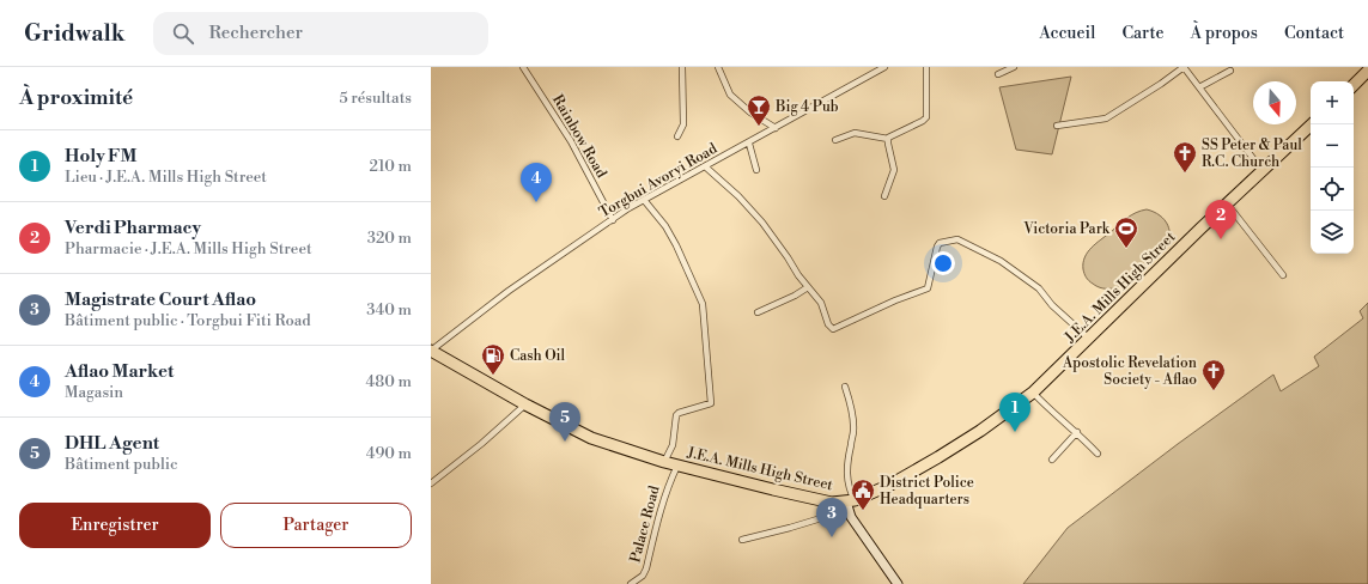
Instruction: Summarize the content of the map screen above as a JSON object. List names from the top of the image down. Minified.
{"streets":{"highway":["J.E.A. Mills High Street"],"street":["Rainbow Road","Torgbui Avoryi Road","Palace Road"]},"crossings":[["Rainbow Road","Torgbui Avoryi Road"],["Torgbui Avoryi Road","J.E.A. Mills High Street"],["J.E.A. Mills High Street","Palace Road"]],"places":{"bar":["Big 4 Pub"],"church":["SS Peter & Paul R.C. Church","Apostolic Revelation Society - Aflao"],"sports":["Victoria Park"],"fuel station":["Cash Oil"],"public building":["District Police Headquarters"]},"north":"bottom","page":{"header":"Gridwalk","search":"Rechercher","nav":["Accueil","Carte","À propos","Contact"],"heading":["À proximité","5 résultats"],"map_buttons":["+","−"],"list":[{"mark":"1","name":"Holy FM","note":"Lieu · J.E.A. Mills High Street","value":"210 m"},{"mark":"2","name":"Verdi Pharmacy","note":"Pharmacie · J.E.A. Mills High Street","value":"320 m"},{"mark":"3","name":"Magistrate Court Aflao","note":"Bâtiment public · Torgbui Fiti Road","value":"340 m"},{"mark":"4","name":"Aflao Market","note":"Magasin","value":"480 m"},{"mark":"5","name":"DHL Agent","note":"Bâtiment public","value":"490 m"}],"pins":["4","2","1","5","3"],"buttons":["Enregistrer","Partager"]}}
